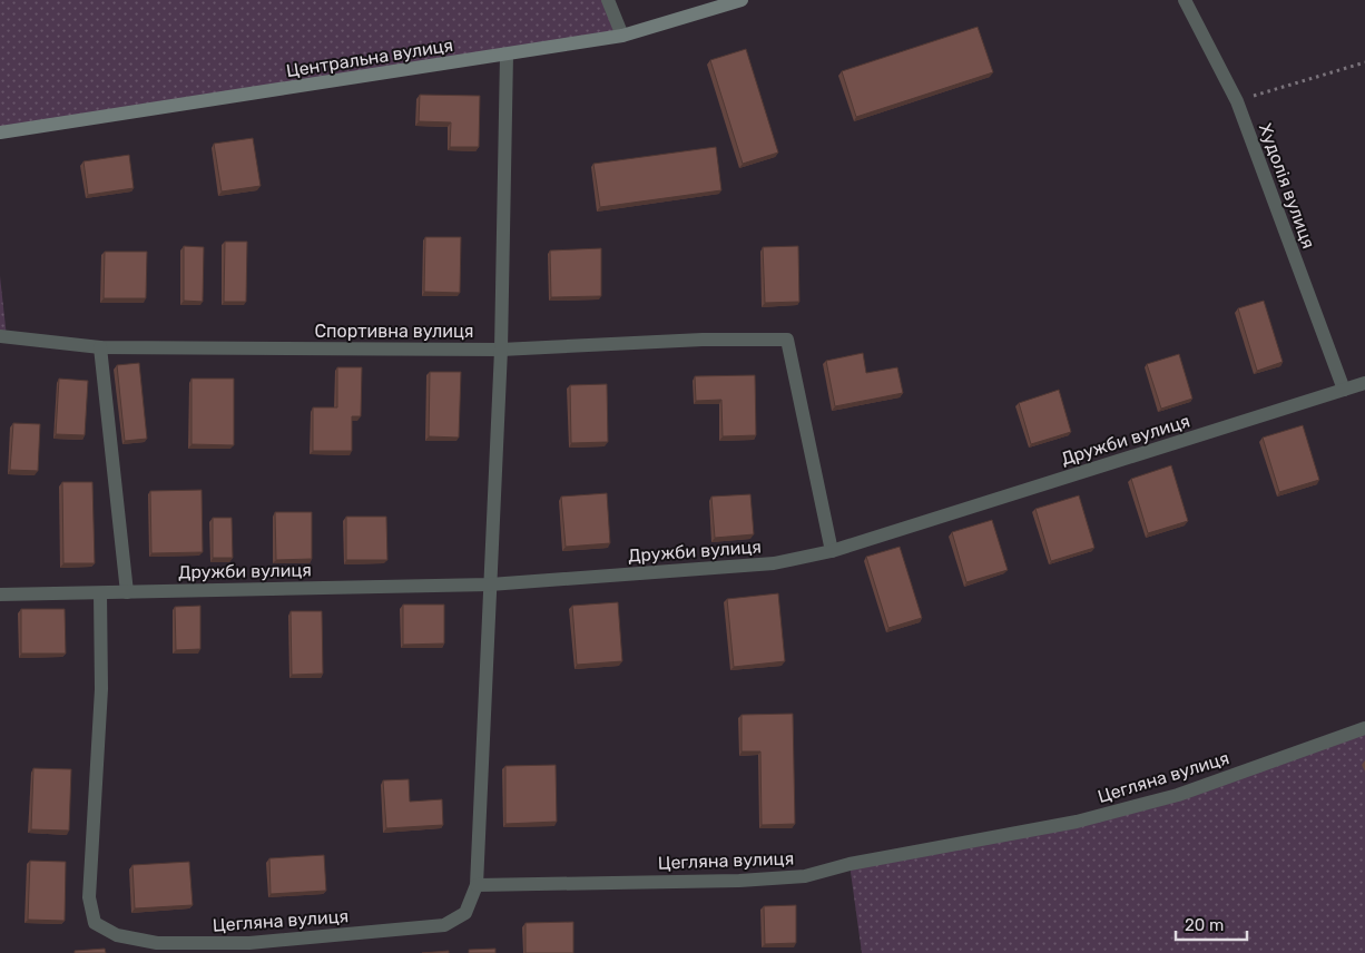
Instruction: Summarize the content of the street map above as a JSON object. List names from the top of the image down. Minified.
{"streets":{"street":["Центральна вулиця","Худолія вулиця","Спортивна вулиця","Дружби вулиця","Цегляна вулиця"]},"crossings":[["Худолія вулиця","Дружби вулиця"],["Спортивна вулиця","Дружби вулиця"],["Дружби вулиця","Цегляна вулиця"]],"scale_bar":"20 m"}
